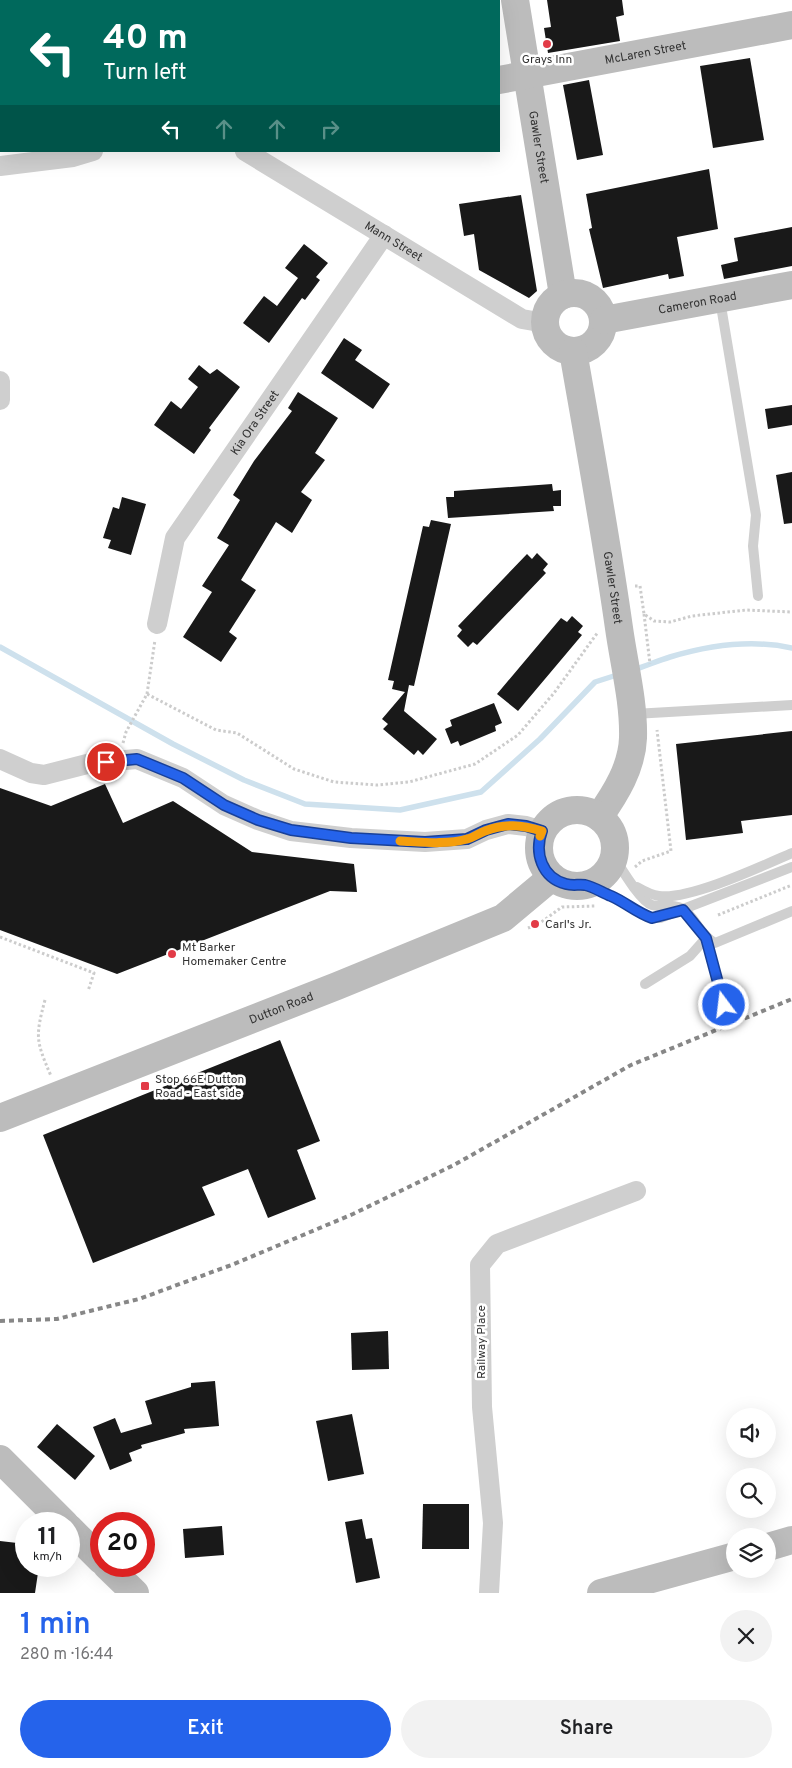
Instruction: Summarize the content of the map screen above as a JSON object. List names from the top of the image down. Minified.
{"streets":{"street":["McLaren Street","Gawler Street","Mann Street","Cameron Road","Kia Ora Street","Dutton Road","Railway Place"]},"crossings":[["McLaren Street","Gawler Street"],["Gawler Street","Mann Street"],["Gawler Street","Cameron Road"],["Gawler Street","Dutton Road"],["Mann Street","Cameron Road"],["Mann Street","Kia Ora Street"]],"places":{"other":["Grays Inn","Carl's Jr.","Mt Barker Homemaker Centre"],"transit":["Stop 66E Dutton Road - East side"]},"page":{"turn":["40 m","Turn left"],"speed":"11 km/h","limit":"20","heading":["1 min","280 m · 16:44"],"buttons":["Exit","Share"]}}
